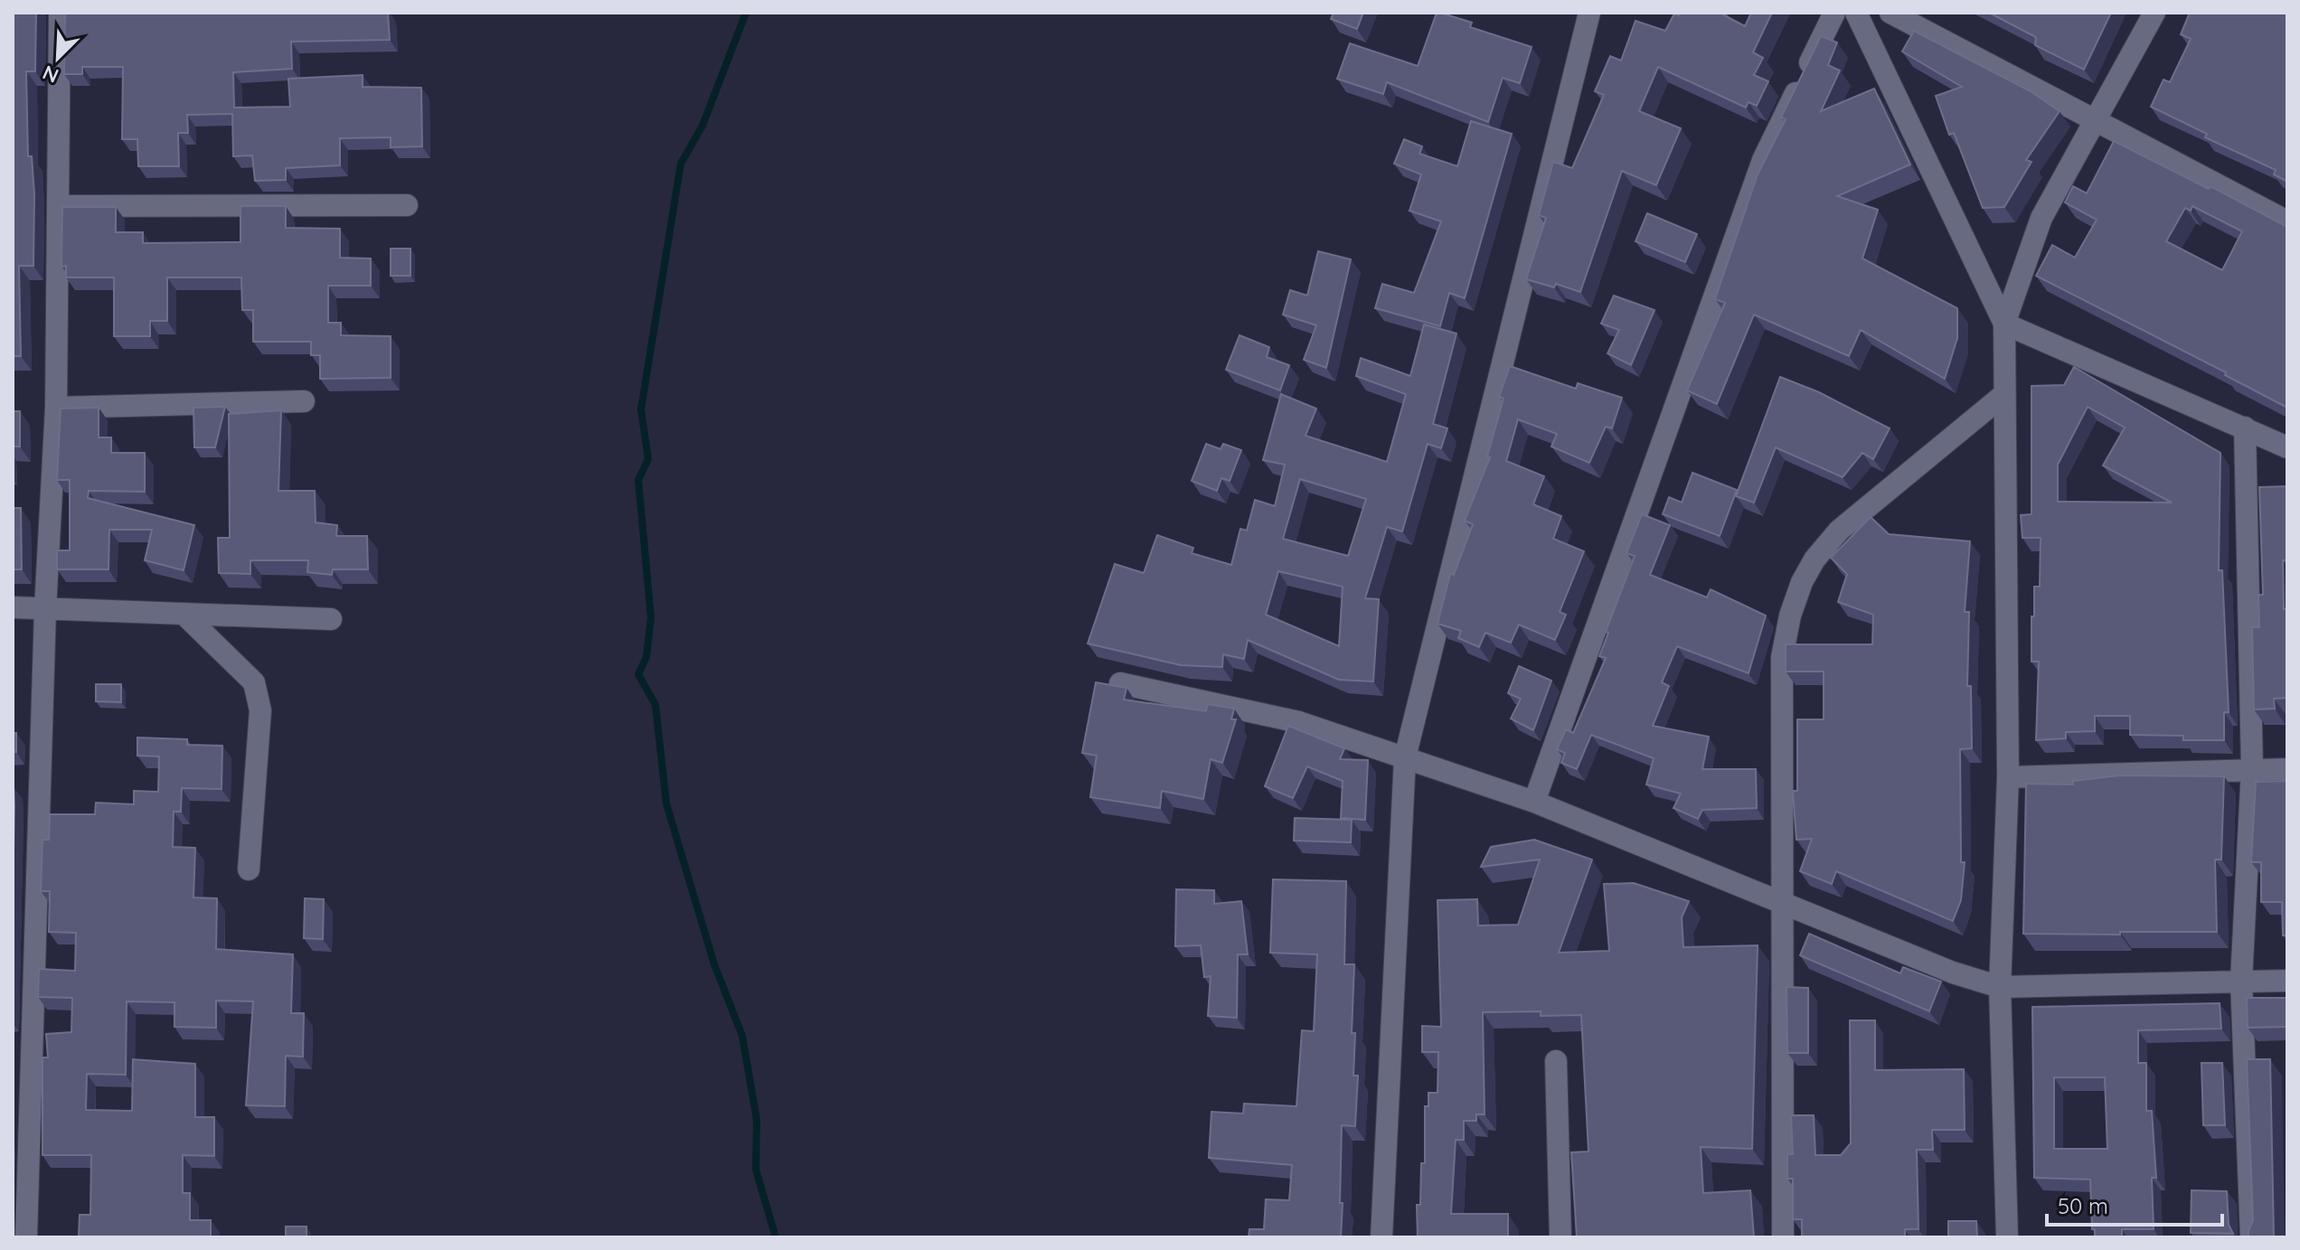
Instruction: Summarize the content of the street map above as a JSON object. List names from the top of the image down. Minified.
{"scale_bar":"50 m","north":"bottom left"}
